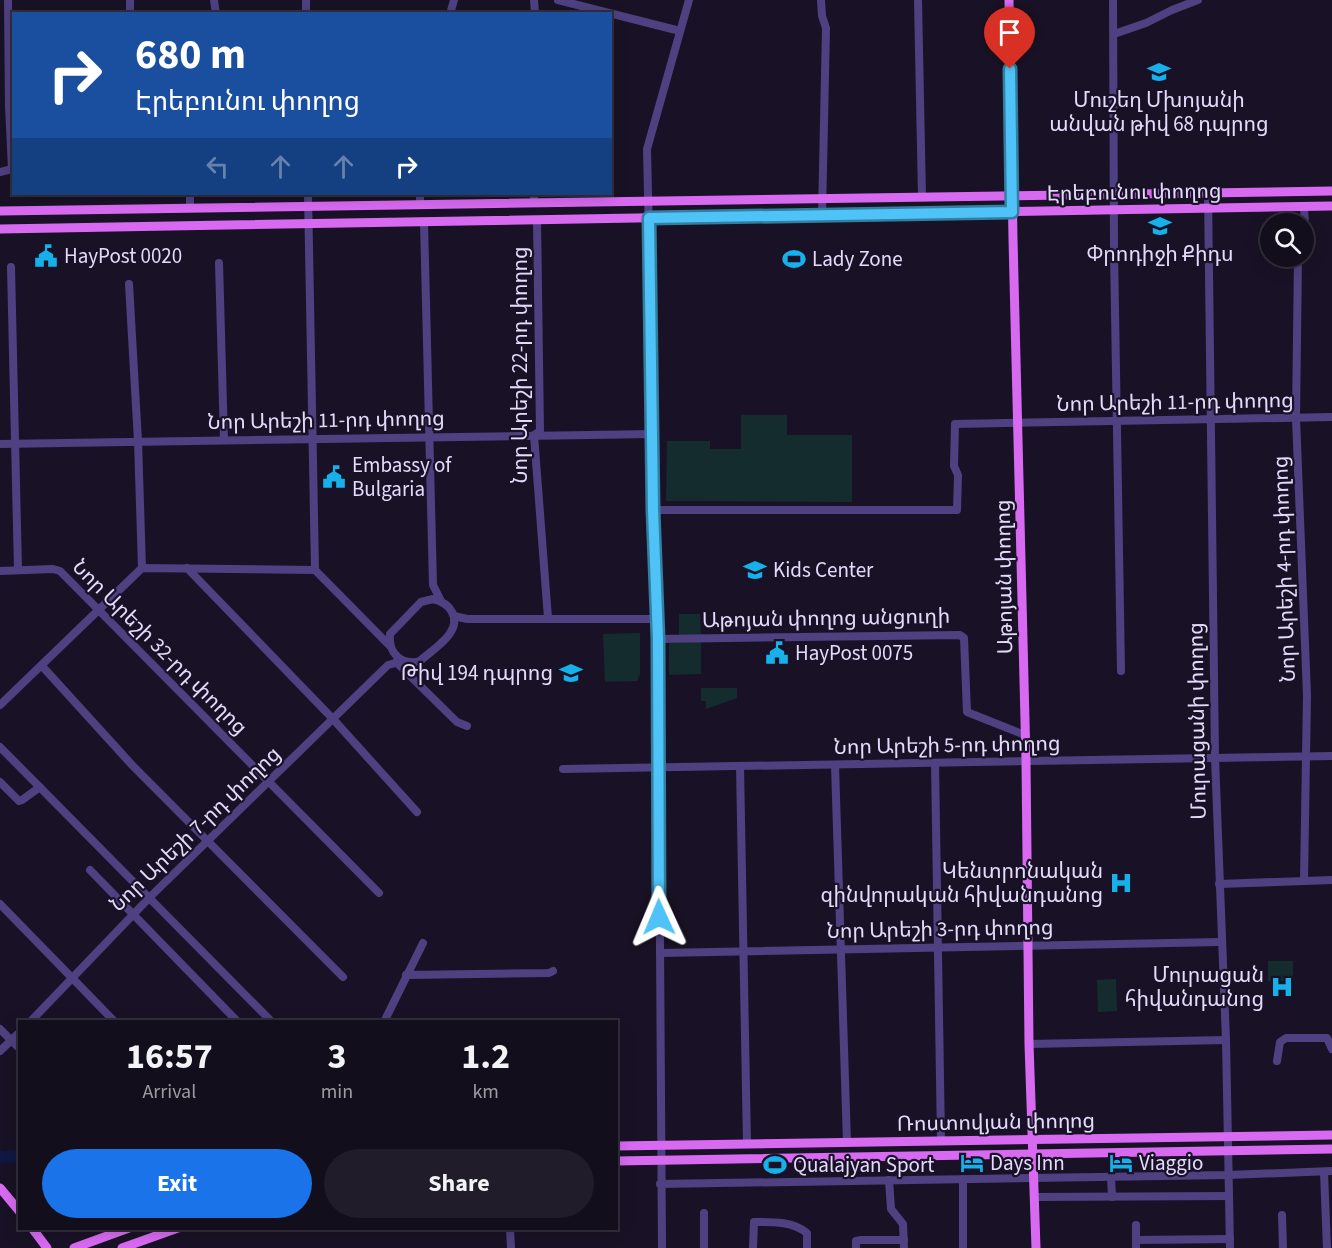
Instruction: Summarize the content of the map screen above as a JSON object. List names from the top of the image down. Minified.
{"streets":{"main road":["Էրեբունու փողոց","Աթոյան փողոց","Ռոստովյան փողոց"],"street":["Նոր Արեշի 22-րդ փողոց","Նոր Արեշի 11-րդ փողոց","Նոր Արեշի 4-րդ փողոց","Աթոյան փողոց անցուղի","Նոր Արեշի 32-րդ փողոց","Մուրացանի փողոց","Նոր Արեշի 5-րդ փողոց","Նոր Արեշի 7-րդ փողոց","Նոր Արեշի 3-րդ փողոց"]},"crossings":[["Էրեբունու փողոց","Նոր Արեշի 22-րդ փողոց"],["Էրեբունու փողոց","Աթոյան փողոց"],["Էրեբունու փողոց","Մուրացանի փողոց"],["Նոր Արեշի 22-րդ փողոց","Նոր Արեշի 11-րդ փողոց"],["Նոր Արեշի 11-րդ փողոց","Նոր Արեշի 4-րդ փողոց"],["Նոր Արեշի 11-րդ փողոց","Աթոյան փողոց"],["Նոր Արեշի 11-րդ փողոց","Մուրացանի փողոց"],["Նոր Արեշի 4-րդ փողոց","Նոր Արեշի 5-րդ փողոց"],["Աթոյան փողոց","Աթոյան փողոց անցուղի"],["Աթոյան փողոց","Նոր Արեշի 5-րդ փողոց"],["Աթոյան փողոց","Նոր Արեշի 3-րդ փողոց"],["Աթոյան փողոց","Ռոստովյան փողոց"],["Նոր Արեշի 32-րդ փողոց","Նոր Արեշի 7-րդ փողոց"],["Մուրացանի փողոց","Նոր Արեշի 5-րդ փողոց"],["Մուրացանի փողոց","Նոր Արեշի 3-րդ փողոց"],["Մուրացանի փողոց","Ռոստովյան փողոց"]],"places":{"school or university":["Մուշեղ Մխոյանի անվան թիվ 68 դպրոց","Փրոդիջի Քիդս","Kids Center","Թիվ 194 դպրոց"],"public building":["HayPost 0020","Embassy of Bulgaria","HayPost 0075"],"sports":["Lady Zone","Qualajyan Sport"],"hospital":["Կենտրոնական զինվորական հիվանդանոց","Մուրացան հիվանդանոց"],"hotel":["Days Inn","Viaggio"]},"page":{"turn":["680 m","Էրեբունու փողոց"],"eta":["16:57","Arrival","3","min","1.2","km"],"buttons":["Exit","Share"]}}
